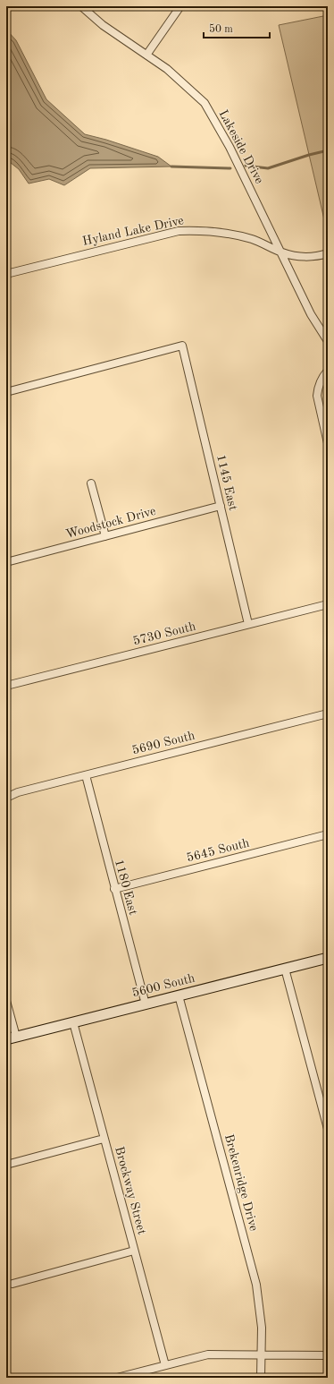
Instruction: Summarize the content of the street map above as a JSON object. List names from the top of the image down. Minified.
{"streets":{"main road":["5600 South"],"street":["Lakeside Drive","Hyland Lake Drive","1145 East","Woodstock Drive","5730 South","5690 South","5645 South","1180 East","Brekenridge Drive","Brockway Street"]},"crossings":[["Lakeside Drive","Hyland Lake Drive"],["1145 East","Woodstock Drive"],["1145 East","5730 South"],["5690 South","1180 East"],["5645 South","1180 East"],["1180 East","5600 South"],["5600 South","Brekenridge Drive"],["5600 South","Brockway Street"]],"scale_bar":"50 m"}
